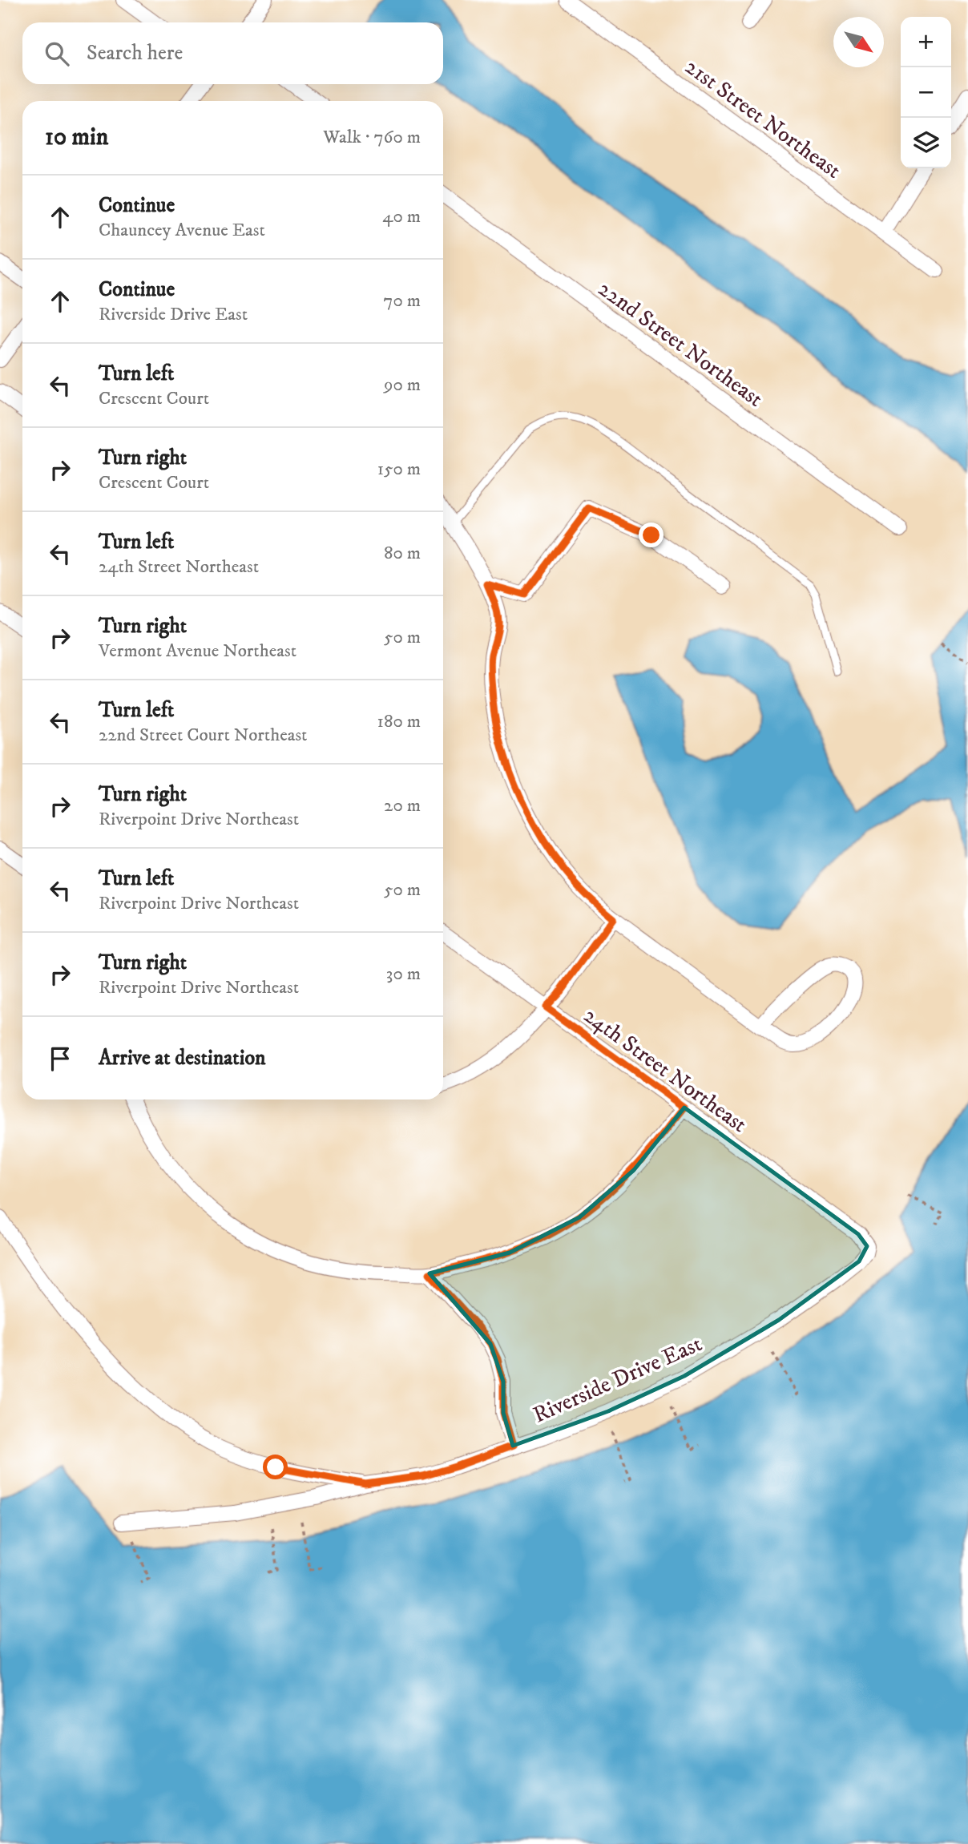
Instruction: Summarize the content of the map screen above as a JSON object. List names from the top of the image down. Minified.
{"streets":{"street":["21st Street Northeast","22nd Street Northeast","24th Street Northeast","Riverside Drive East"]},"crossings":[["24th Street Northeast","Riverside Drive East"]],"north":"bottom right","page":{"map_buttons":["+","−"],"search":"Search here","heading":["10 min","Walk · 760 m"],"list":[["Continue","Chauncey Avenue East","40 m"],["Continue","Riverside Drive East","70 m"],["Turn left","Crescent Court","90 m"],["Turn right","Crescent Court","150 m"],["Turn left","24th Street Northeast","80 m"],["Turn right","Vermont Avenue Northeast","50 m"],["Turn left","22nd Street Court Northeast","180 m"],["Turn right","Riverpoint Drive Northeast","20 m"],["Turn left","Riverpoint Drive Northeast","50 m"],["Turn right","Riverpoint Drive Northeast","30 m"],"Arrive at destination"]}}
